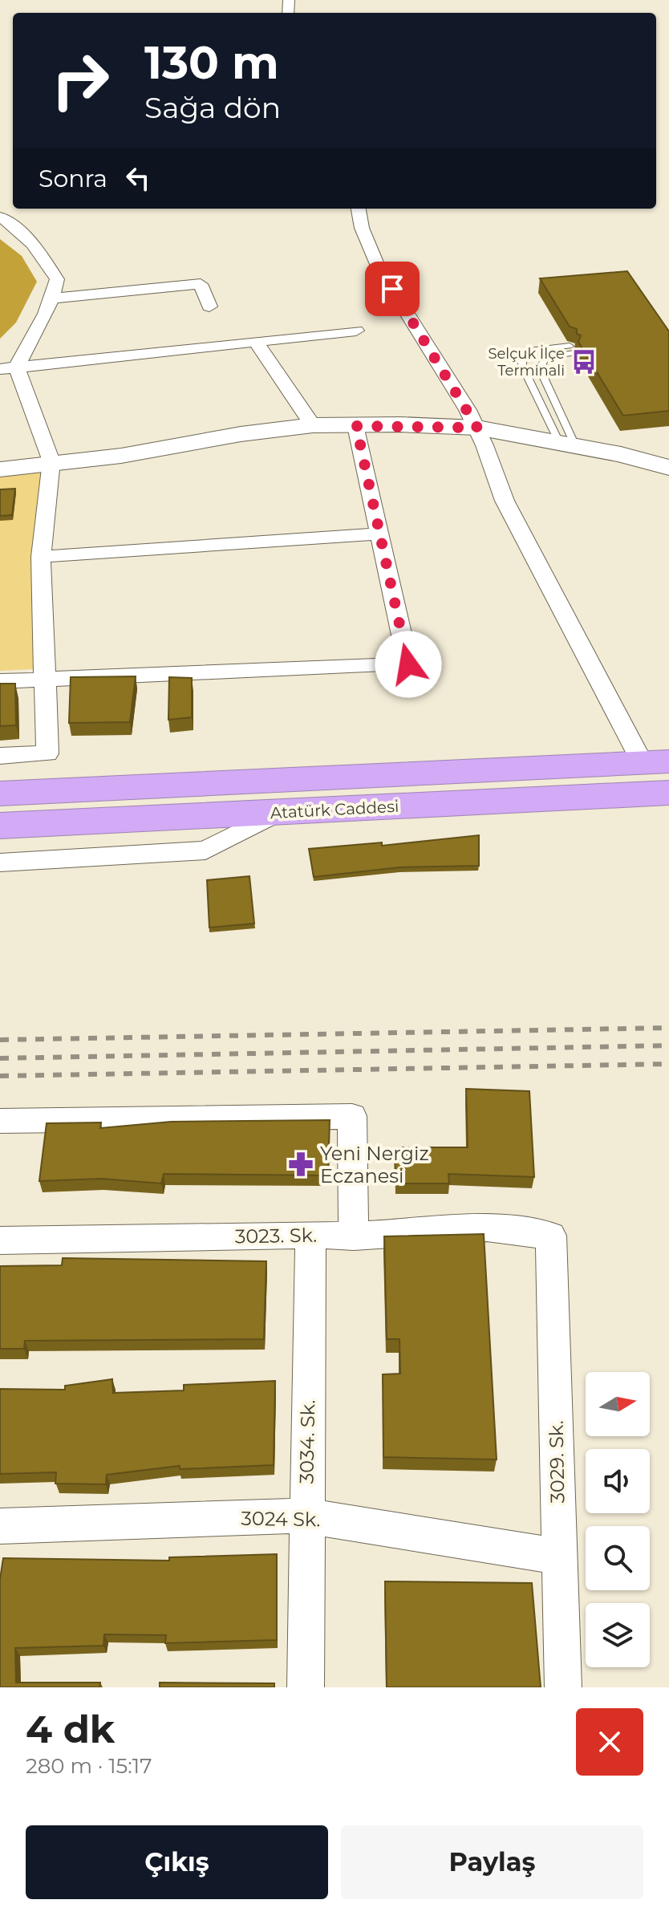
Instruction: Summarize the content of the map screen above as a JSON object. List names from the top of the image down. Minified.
{"streets":{"highway":["Atatürk Caddesi"],"street":["3023. Sk.","3034. Sk.","3029. Sk.","3024 Sk."]},"crossings":[["3023. Sk.","3034. Sk."],["3023. Sk.","3029. Sk."],["3034. Sk.","3024 Sk."],["3029. Sk.","3024 Sk."]],"places":{"bus stop":["Selçuk İlçe Terminali"],"pharmacy":["Yeni Nergiz Eczanesi"]},"north":"right","page":{"turn":["130 m","Sağa dön"],"then":"Sonra","heading":["4 dk","280 m · 15:17"],"buttons":["Çıkış","Paylaş"]}}
